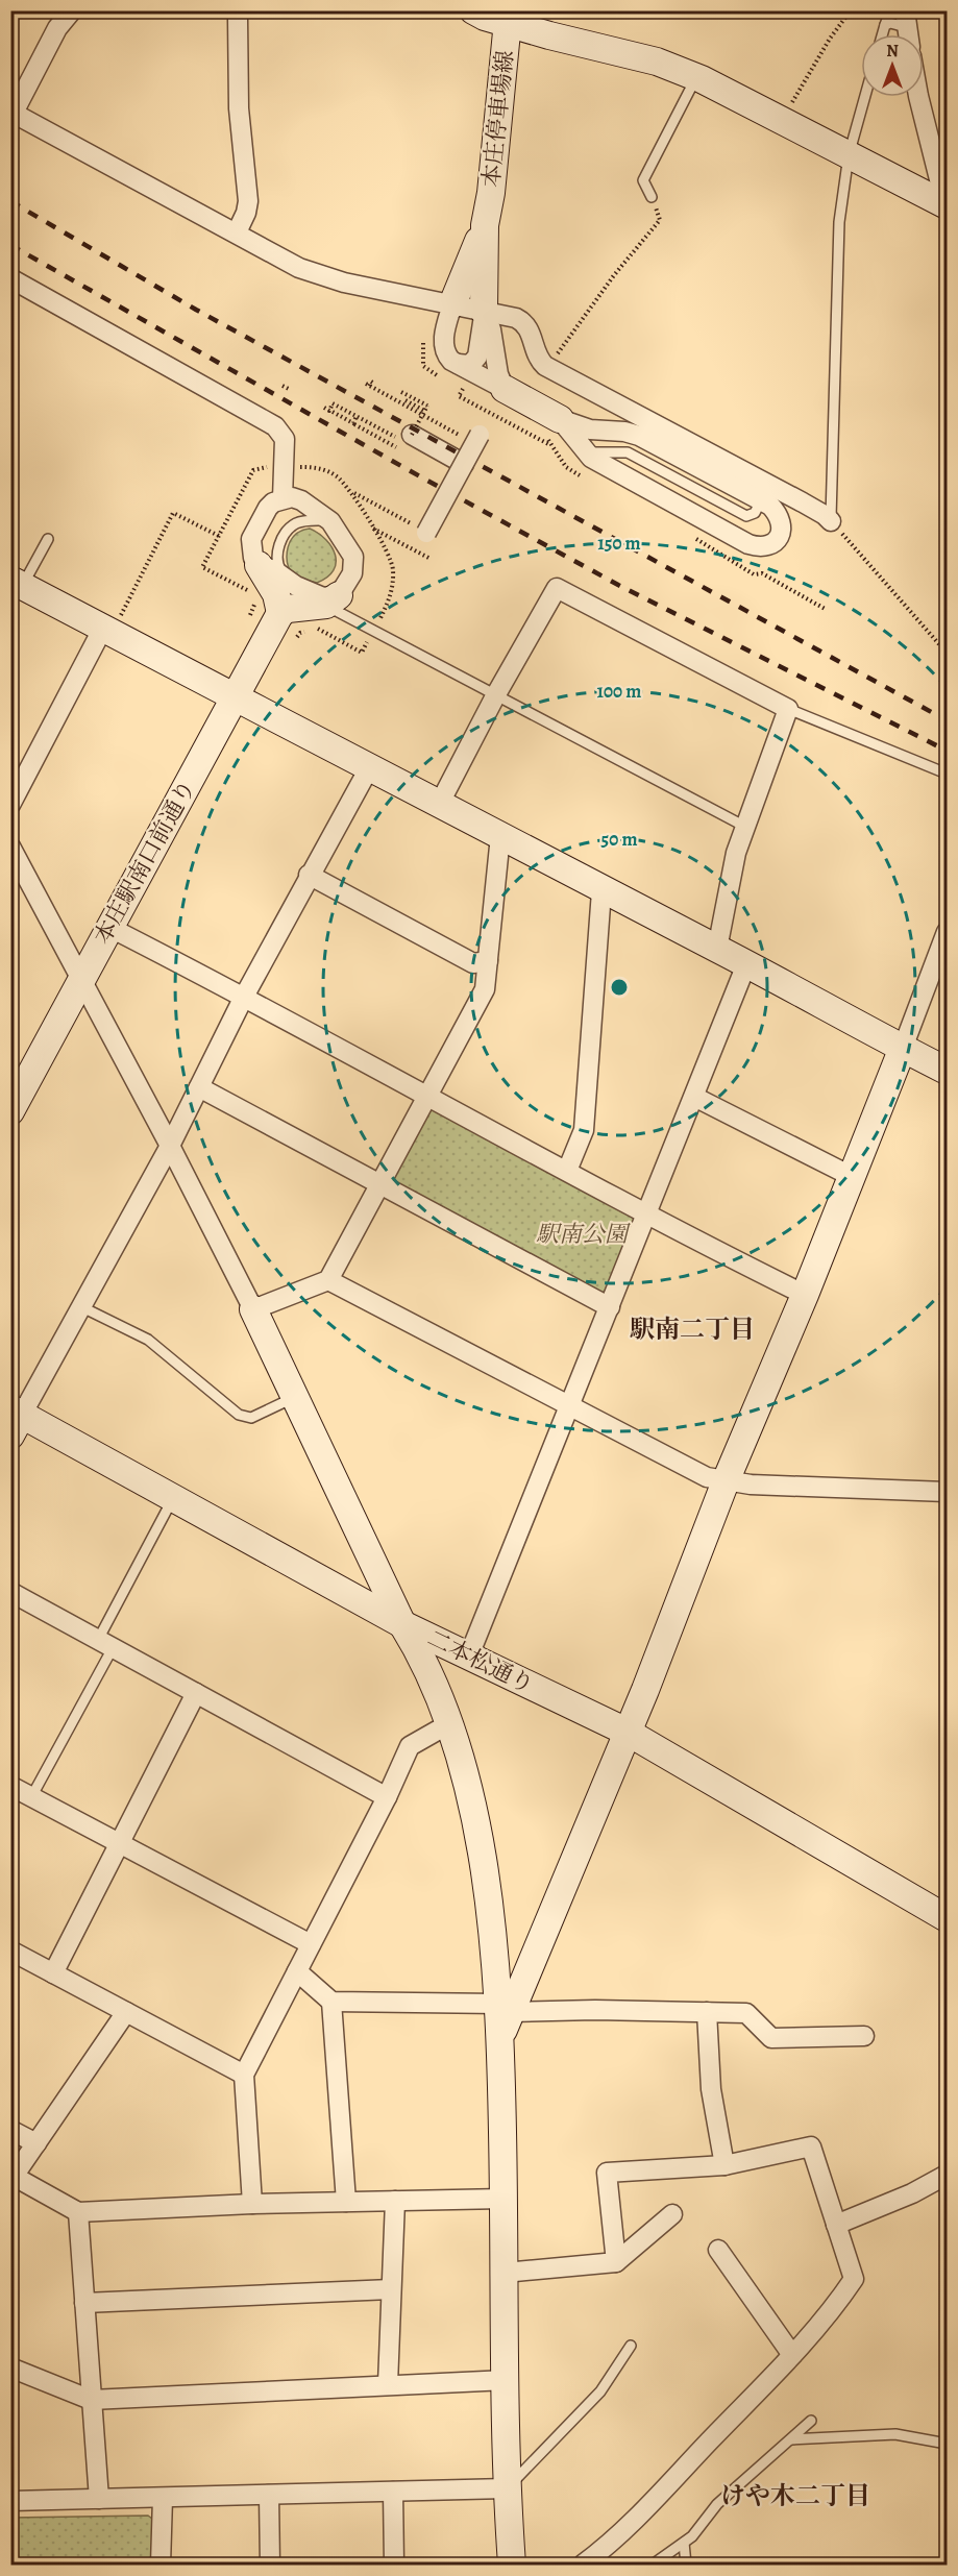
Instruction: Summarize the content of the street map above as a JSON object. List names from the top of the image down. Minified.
{"streets":{"street":["本庄停車場線","本庄駅南口前通り","二本松通り"]},"districts":["駅南二丁目","けや木二丁目"],"parks":["駅南公園"],"north":"top","rings":["150 m","100 m","50 m"]}
